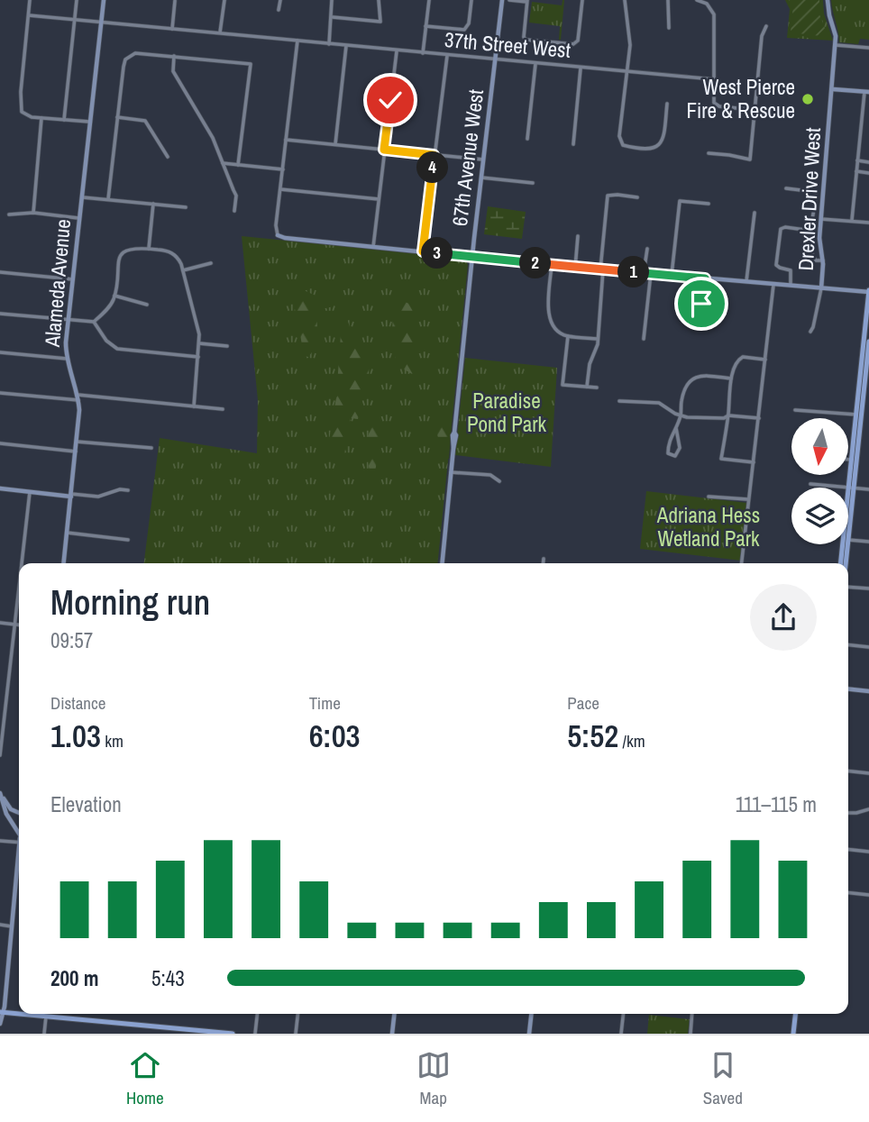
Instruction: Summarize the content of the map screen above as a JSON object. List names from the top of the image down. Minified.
{"streets":{"street":["37th Street West","67th Avenue West","Drexler Drive West","Alameda Avenue"]},"crossings":[["37th Street West","67th Avenue West"],["37th Street West","Alameda Avenue"]],"parks":["Paradise Pond Park","Adriana Hess Wetland Park"],"places":["West Pierce Fire & Rescue"],"north":"bottom","page":{"pins":["4","3","2","1"],"heading":["Morning run","09:57"],"stats":[["Distance","1.03 km"],["Time","6:03"],["Pace","5:52 /km"]],"chart":["Elevation","111–115 m"],"list":[{"name":"200 m","note":"5:43"}],"tabs":["Home","Map","Saved"]}}
